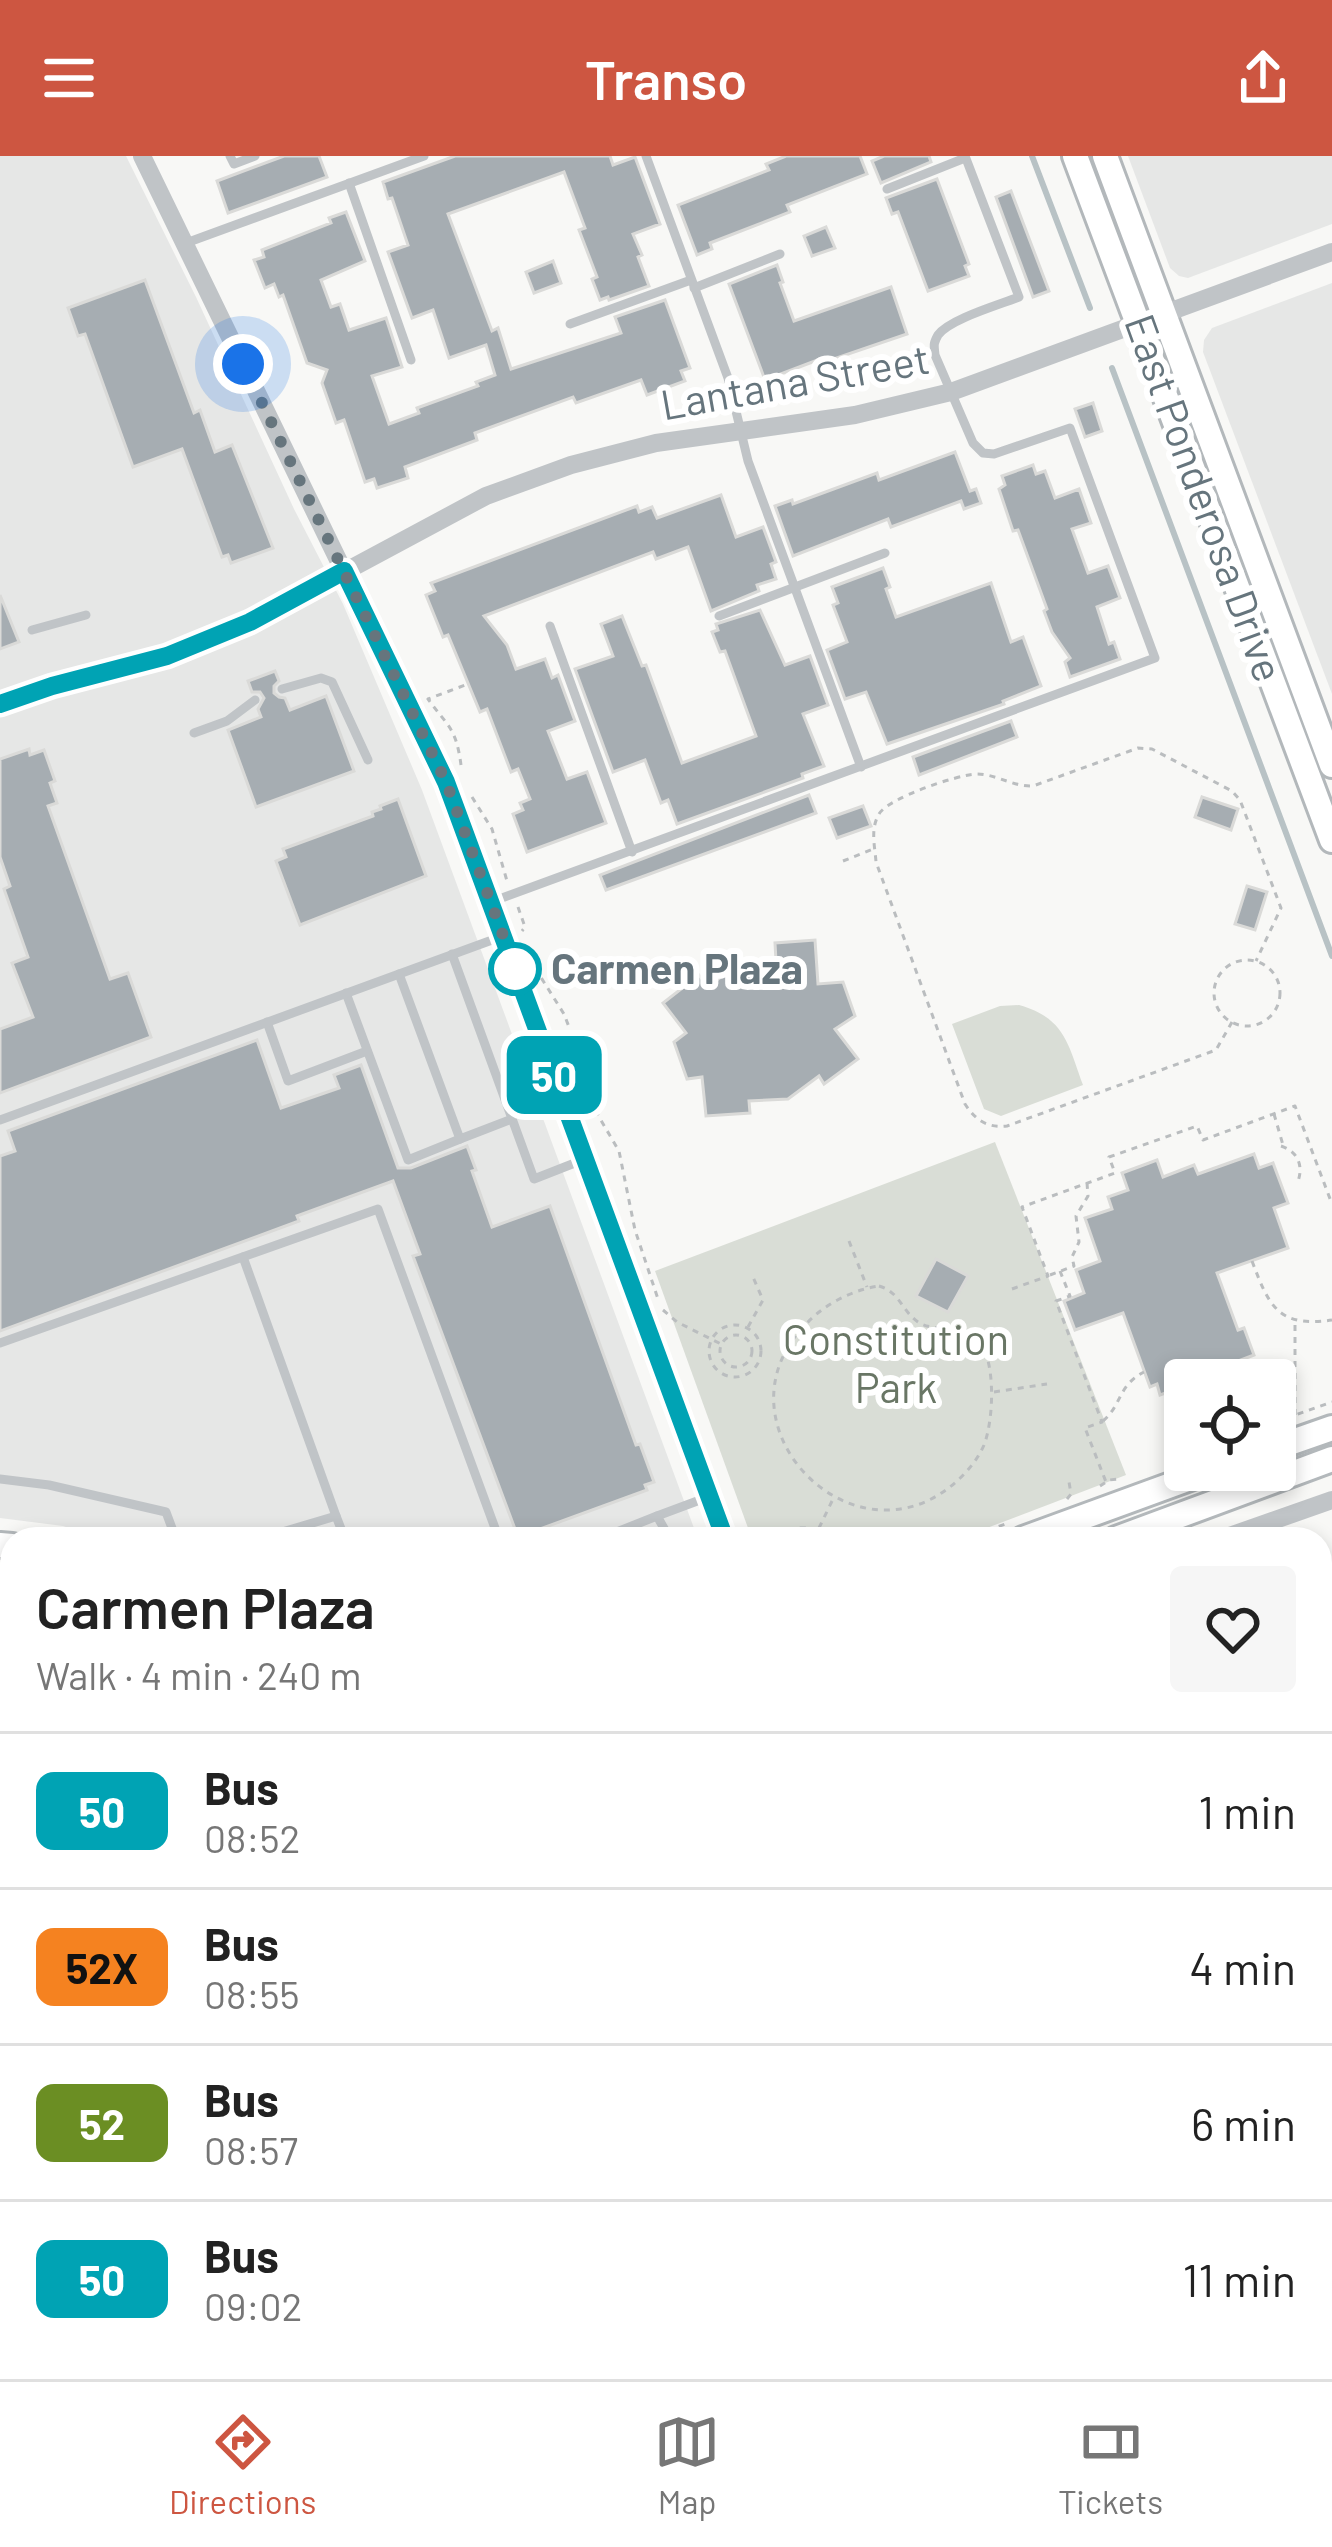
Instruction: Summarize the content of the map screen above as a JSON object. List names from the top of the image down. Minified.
{"streets":{"main road":["East Ponderosa Drive"],"street":["Lantana Street"]},"crossings":[["Lantana Street","East Ponderosa Drive"]],"parks":["Constitution Park"],"places":["Carmen Plaza"],"lines":["bus line 50"],"page":{"header":"Transo","on_map":"50","heading":["Carmen Plaza","Walk · 4 min · 240 m"],"list":[{"mark":"50","name":"Bus","note":"08:52","value":"1 min"},{"mark":"52X","name":"Bus","note":"08:55","value":"4 min"},{"mark":"52","name":"Bus","note":"08:57","value":"6 min"},{"mark":"50","name":"Bus","note":"09:02","value":"11 min"}],"tabs":["Directions","Map","Tickets"]}}
